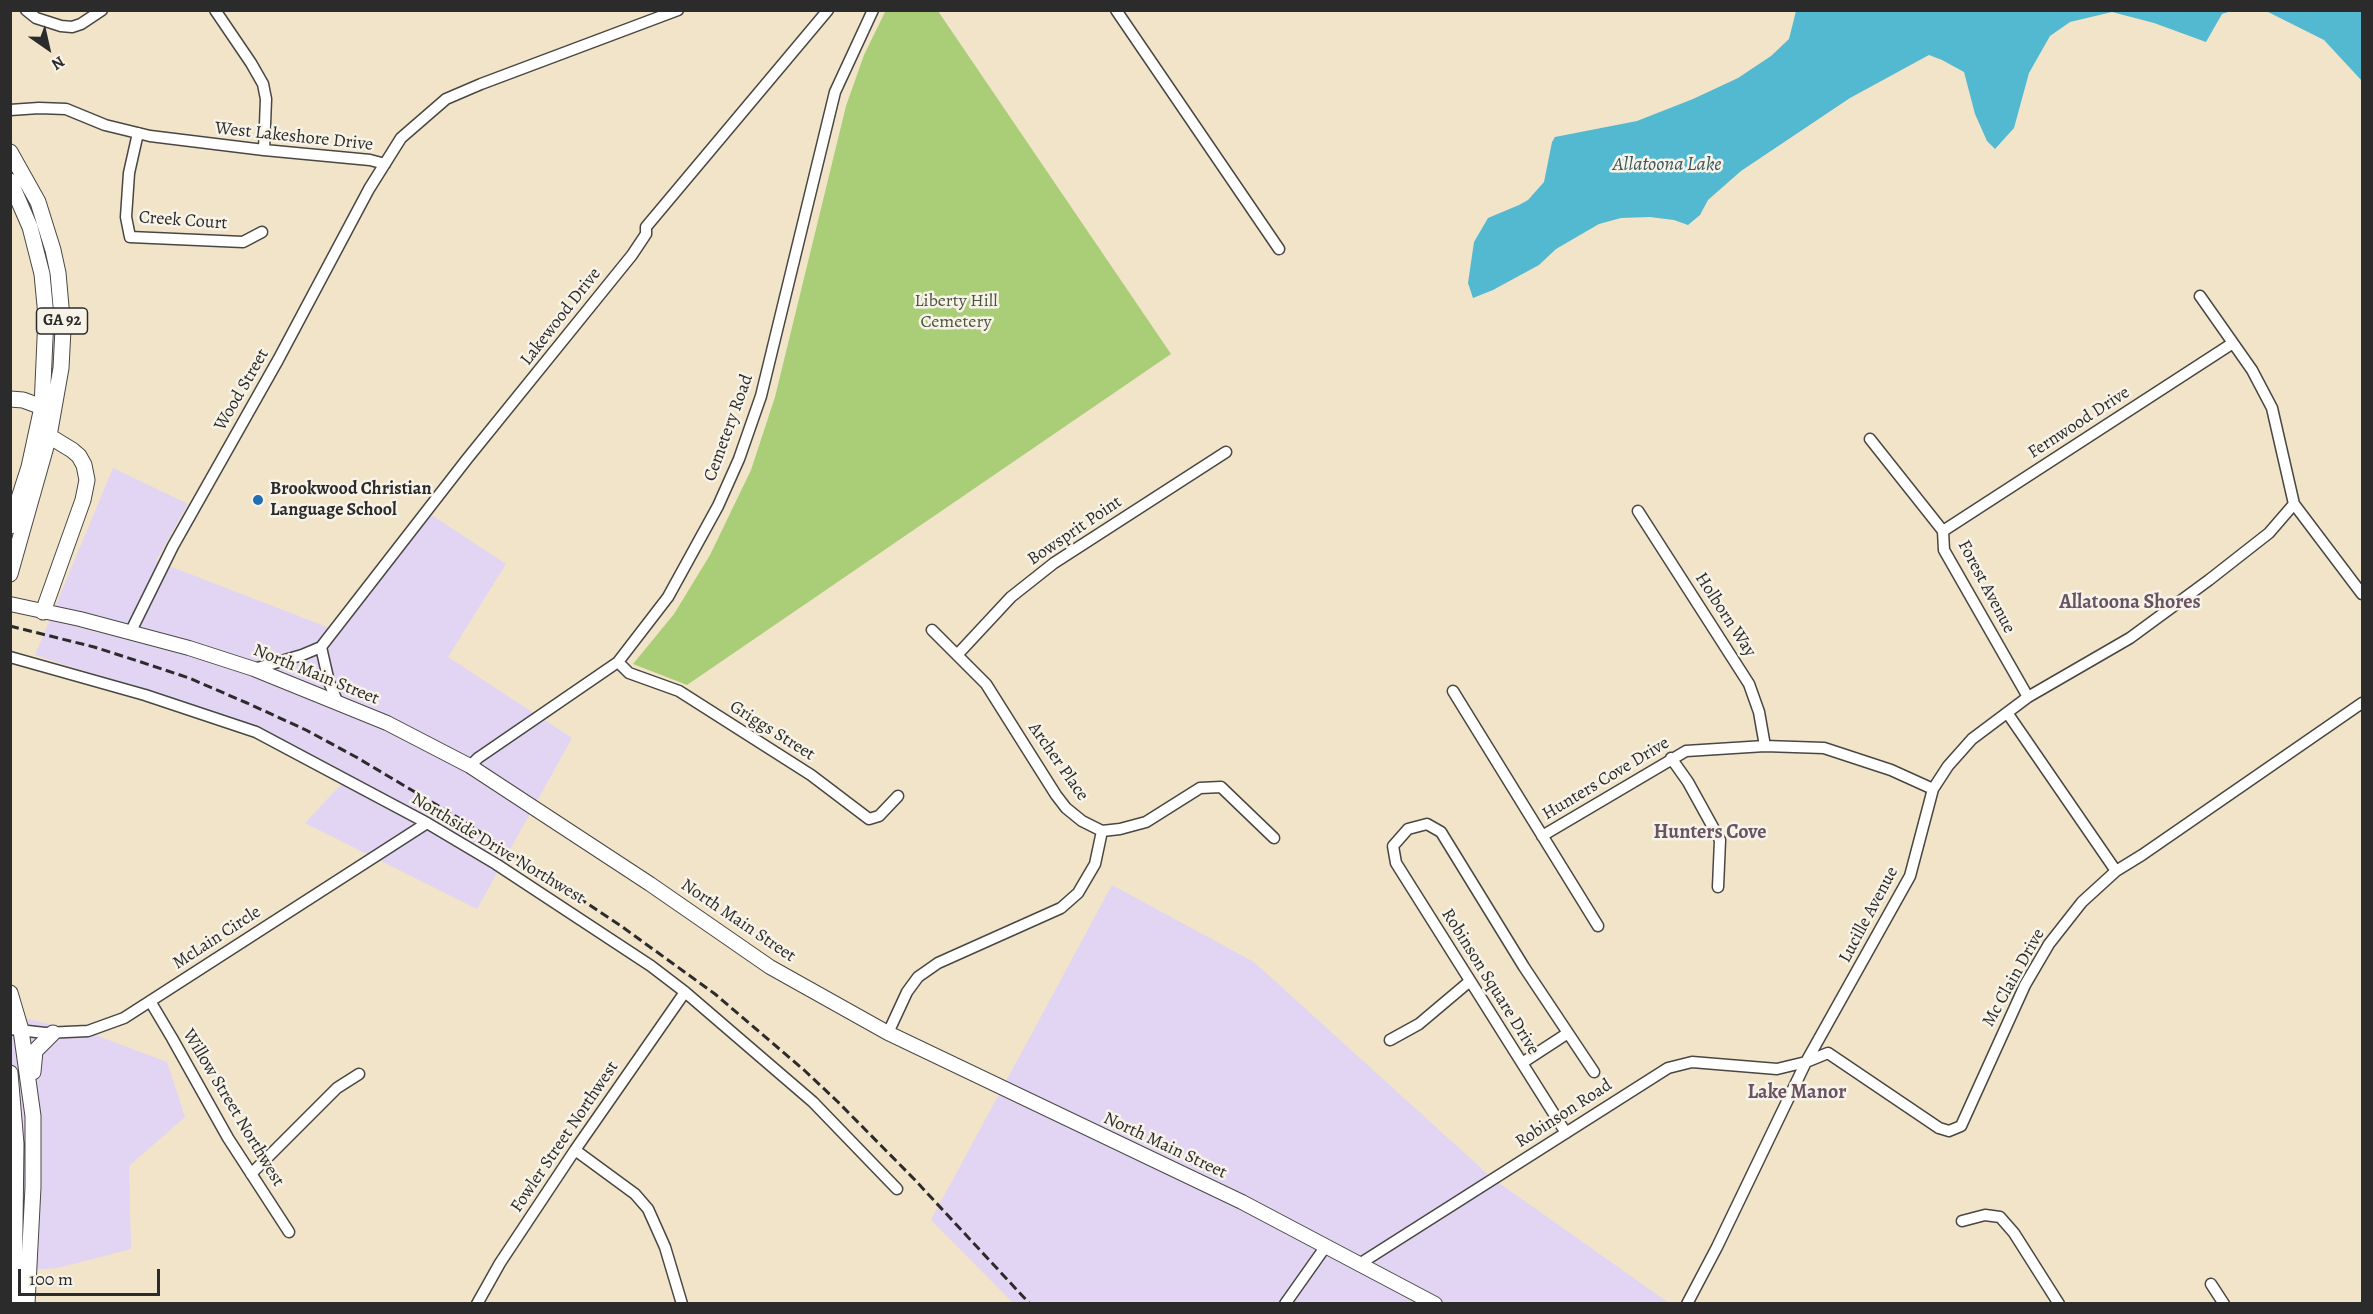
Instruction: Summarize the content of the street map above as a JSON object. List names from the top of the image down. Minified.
{"streets":{"main road":["GA 92","North Main Street"],"street":["West Lakeshore Drive","Creek Court","Lakewood Drive","Wood Street","Fernwood Drive","Cemetery Road","Bowsprit Point","Forest Avenue","Holborn Way","Griggs Street","Archer Place","Hunters Cove Drive","Northside Drive Northwest","Lucille Avenue","McLain Circle","Mc Clain Drive","Robinson Square Drive","Willow Street Northwest","Robinson Road","Fowler Street Northwest"]},"crossings":[["West Lakeshore Drive","Creek Court"],["West Lakeshore Drive","Wood Street"],["Lakewood Drive","North Main Street"],["Wood Street","North Main Street"],["Fernwood Drive","Forest Avenue"],["Cemetery Road","North Main Street"],["Cemetery Road","Griggs Street"],["Bowsprit Point","Archer Place"],["Forest Avenue","Lucille Avenue"],["Holborn Way","Hunters Cove Drive"],["North Main Street","Robinson Road"],["Hunters Cove Drive","Lucille Avenue"],["Northside Drive Northwest","McLain Circle"],["Northside Drive Northwest","Fowler Street Northwest"],["Lucille Avenue","Mc Clain Drive"],["Lucille Avenue","Robinson Road"],["McLain Circle","Willow Street Northwest"],["Mc Clain Drive","Robinson Road"],["Robinson Square Drive","Robinson Road"]],"districts":["Allatoona Shores","Hunters Cove","Lake Manor"],"water":["Allatoona Lake"],"parks":["Liberty Hill Cemetery"],"places":["Brookwood Christian Language School"],"scale_bar":"100 m","north":"bottom right"}
